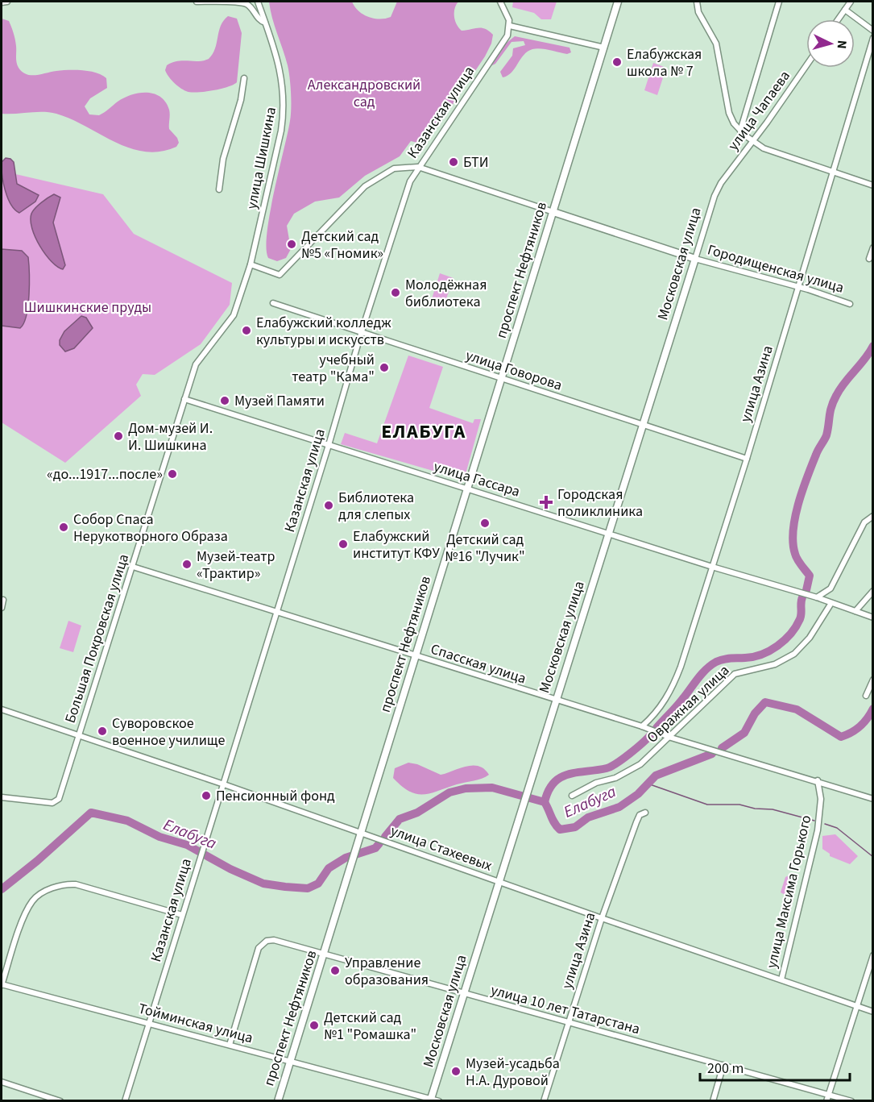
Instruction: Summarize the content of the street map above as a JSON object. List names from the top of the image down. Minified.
{"streets":{"main road":["Московская улица","Городищенская улица","проспект Нефтяников"],"street":["улица Чапаева","Казанская улица","улица Шишкина","улица Говорова","улица Азина","улица Гассара","Большая Покровская улица","Спасская улица","Овражная улица","улица Стахеевых","улица Максима Горького","улица 10 лет Татарстана","Тойминская улица"]},"crossings":[["улица Чапаева","Московская улица"],["Казанская улица","Городищенская улица"],["Казанская улица","улица Говорова"],["Казанская улица","улица Гассара"],["Казанская улица","Спасская улица"],["Казанская улица","улица Стахеевых"],["Казанская улица","Тойминская улица"],["улица Шишкина","улица Гассара"],["улица Шишкина","Большая Покровская улица"],["Московская улица","Городищенская улица"],["Московская улица","улица Говорова"],["Московская улица","улица Гассара"],["Московская улица","Спасская улица"],["Московская улица","улица Стахеевых"],["Московская улица","улица 10 лет Татарстана"],["Московская улица","Тойминская улица"],["Городищенская улица","проспект Нефтяников"],["Городищенская улица","улица Азина"],["проспект Нефтяников","улица Говорова"],["проспект Нефтяников","улица Гассара"],["проспект Нефтяников","Спасская улица"],["проспект Нефтяников","улица Стахеевых"],["проспект Нефтяников","улица 10 лет Татарстана"],["проспект Нефтяников","Тойминская улица"],["улица Говорова","улица Азина"],["улица Азина","улица Гассара"],["улица Азина","Спасская улица"],["улица Азина","улица Стахеевых"],["улица Азина","улица 10 лет Татарстана"],["улица Гассара","Большая Покровская улица"],["улица Гассара","Овражная улица"],["Большая Покровская улица","Спасская улица"],["Большая Покровская улица","улица Стахеевых"],["Спасская улица","Овражная улица"],["Спасская улица","улица Максима Горького"],["улица Стахеевых","улица Максима Горького"],["улица 10 лет Татарстана","Тойминская улица"]],"districts":["ЕЛАБУГА"],"water":["Елабуга"],"parks":["Александровский сад","Шишкинские пруды"],"places":{"other":["Елабужская школа № 7","БТИ","Детский сад №5 «Гномик»","Молодёжная библиотека","Елабужский колледж культуры и искусств","учебный театр \"Кама\"","Музей Памяти","Дом-музей И. И. Шишкина","«до...1917...после»","Библиотека для слепых","Детский сад №16 \"Лучик\"","Собор Спаса Нерукотворного Образа","Елабужский институт КФУ","Музей-театр «Трактир»","Суворовское военное училище","Пенсионный фонд","Управление образования","Детский сад №1 \"Ромашка\"","Музей-усадьба Н.А. Дуровой"],"health":["Городская поликлиника"]},"scale_bar":"200 m","north":"right"}
